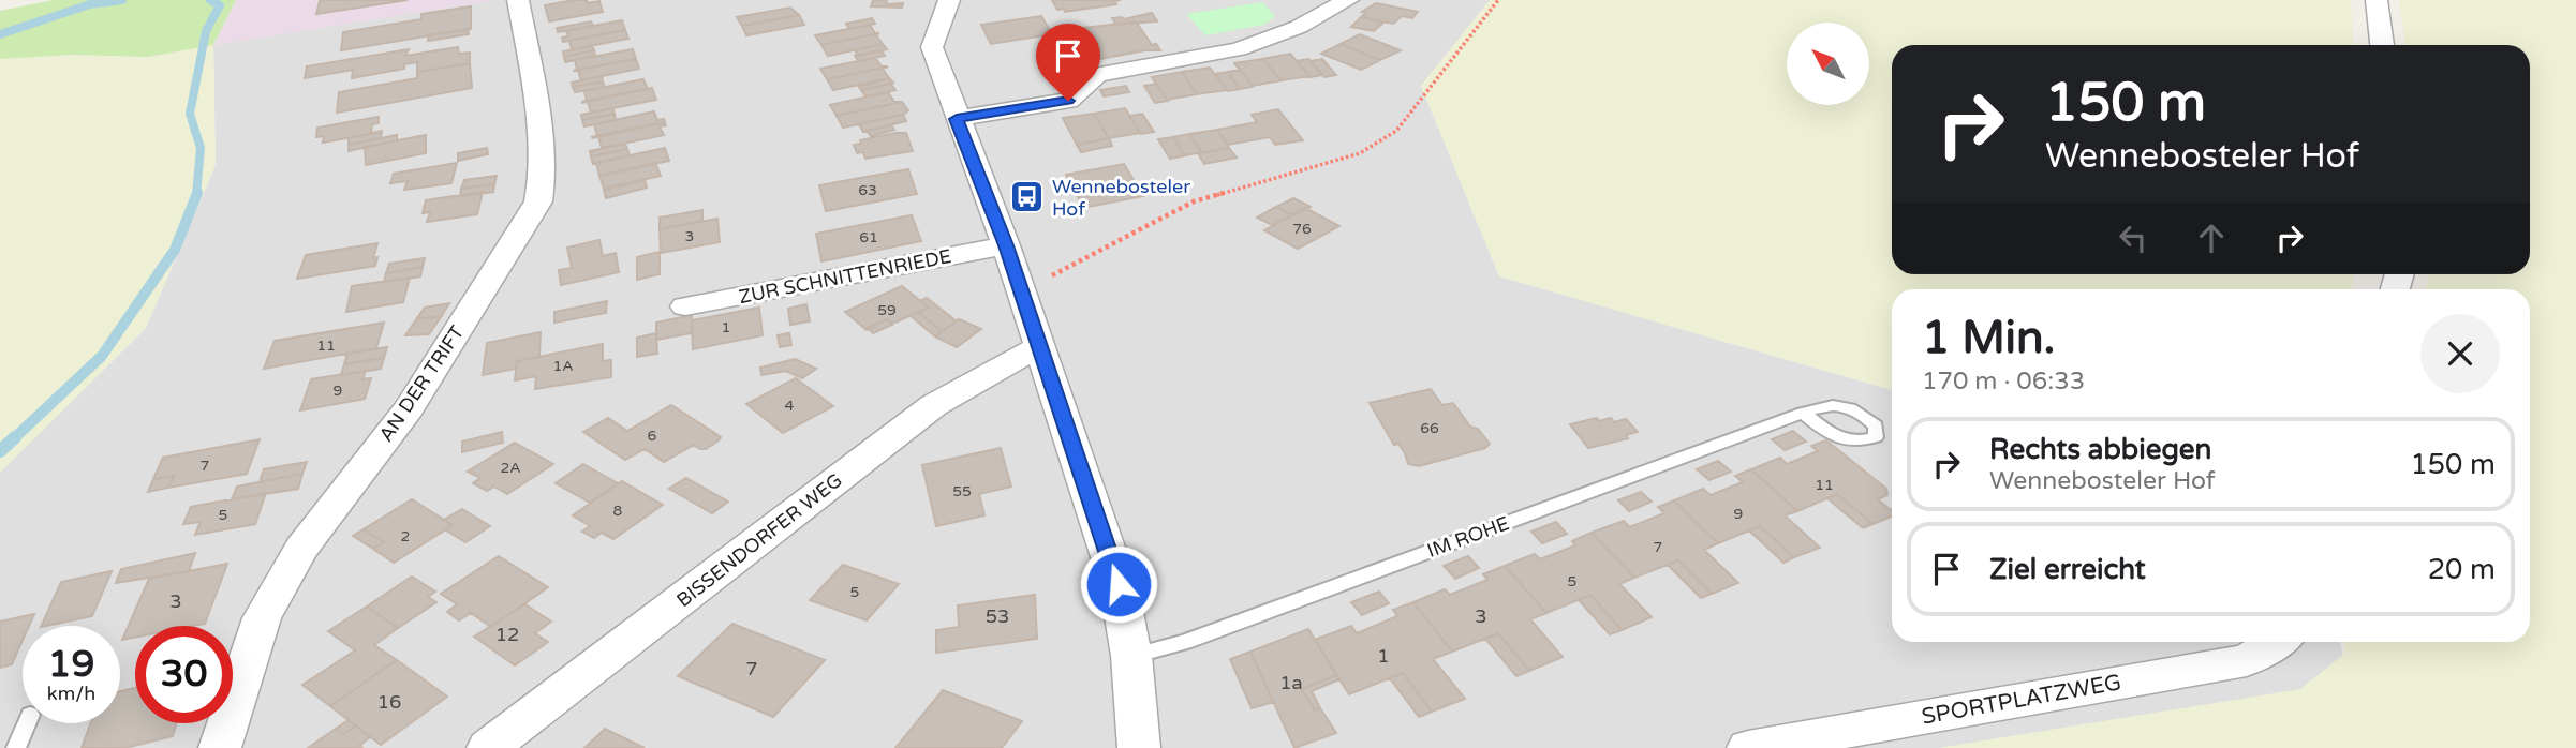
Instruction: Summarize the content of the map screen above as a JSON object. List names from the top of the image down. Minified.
{"streets":{"street":["ZUR SCHNITTENRIEDE","AN DER TRIFT","BISSENDORFER WEG","SPORTPLATZWEG"],"lane":["IM ROHE"]},"places":{"bus stop":["Wennebosteler Hof"]},"house_numbers":["63","76","3","61","59","1","11","1A","9","4","66","6","7","2A","11","55","8","9","5","2","7","5","5","3","53","3","12","1","7","1a","16"],"north":"top left","page":{"turn":["150 m","Wennebosteler Hof"],"heading":["1 Min.","170 m · 06:33"],"list":[{"name":"Rechts abbiegen","note":"Wennebosteler Hof","value":"150 m"},{"name":"Ziel erreicht","value":"20 m"}],"speed":"19 km/h","limit":"30"}}
